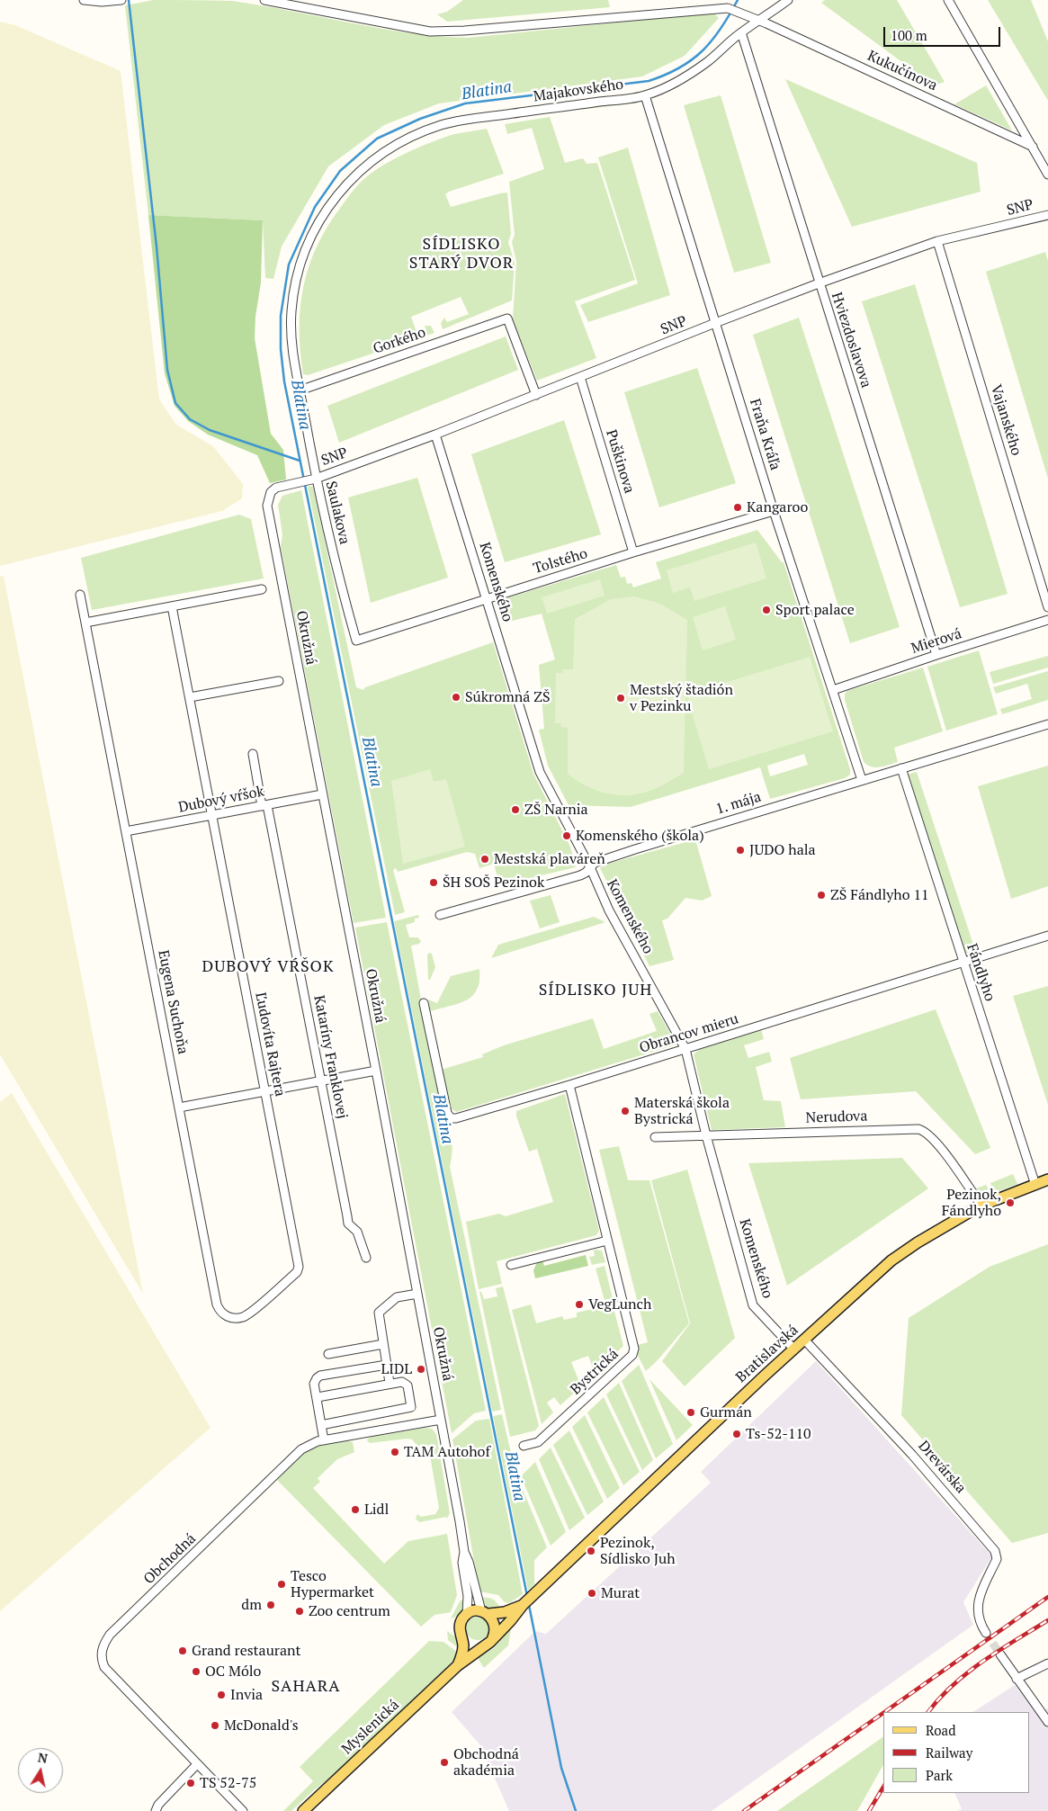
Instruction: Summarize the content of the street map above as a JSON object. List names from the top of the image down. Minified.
{"streets":{"main road":["Bratislavská","Myslenická"],"street":["Kukučínova","Majakovského","SNP","Hviezdoslavova","Gorkého","Vajanského","Fraňa Kráľa","Puškinova","Saulakova","Tolstého","Komenského","Okružná","Mierová","Dubový vŕšok","1. mája","Fándlyho","Eugena Suchoňa","Obrancov mieru","Ľudovíta Rajtera","Kataríny Franklovej","Nerudova","Bystrická","Drevárska","Obchodná"]},"crossings":[["Kukučínova","Majakovského"],["Majakovského","Hviezdoslavova"],["Majakovského","Gorkého"],["Majakovského","Fraňa Kráľa"],["Majakovského","Saulakova"],["SNP","Hviezdoslavova"],["SNP","Gorkého"],["SNP","Vajanského"],["SNP","Fraňa Kráľa"],["SNP","Puškinova"],["SNP","Saulakova"],["SNP","Komenského"],["SNP","Okružná"],["Hviezdoslavova","Mierová"],["Gorkého","Saulakova"],["Fraňa Kráľa","Tolstého"],["Fraňa Kráľa","Mierová"],["Fraňa Kráľa","1. mája"],["Puškinova","Tolstého"],["Saulakova","Tolstého"],["Saulakova","Okružná"],["Tolstého","Komenského"],["Komenského","1. mája"],["Komenského","Obrancov mieru"],["Komenského","Nerudova"],["Komenského","Bratislavská"],["Okružná","Dubový vŕšok"],["Okružná","Obchodná"],["Okružná","Myslenická"],["Dubový vŕšok","Eugena Suchoňa"],["Dubový vŕšok","Ľudovíta Rajtera"],["Dubový vŕšok","Kataríny Franklovej"],["1. mája","Fándlyho"],["Fándlyho","Obrancov mieru"],["Fándlyho","Bratislavská"],["Eugena Suchoňa","Ľudovíta Rajtera"],["Obrancov mieru","Bystrická"],["Nerudova","Bratislavská"],["Bratislavská","Drevárska"]],"districts":["SÍDLISKO STARÝ DVOR","DUBOVÝ VŔŠOK","SÍDLISKO JUH","SAHARA"],"water":["Blatina"],"places":["Kangaroo","Sport palace","Súkromná ZŠ","Mestský štadión v Pezinku","ZŠ Narnia","Komenského (škola)","JUDO hala","Mestská plaváreň","ŠH SOŠ Pezinok","ZŠ Fándlyho 11","Materská škola Bystrická","Pezinok, Fándlyho","VegLunch","LIDL","Gurmán","Ts-52-110","TAM Autohof","Lidl","Pezinok, Sídlisko Juh","Tesco Hypermarket","Murat","dm","Zoo centrum","Grand restaurant","OC Mólo","Invia","McDonald's","Obchodná akadémia","TS 52-75"],"legend":["Road","Railway","Park"],"scale_bar":"100 m","north":"top"}
